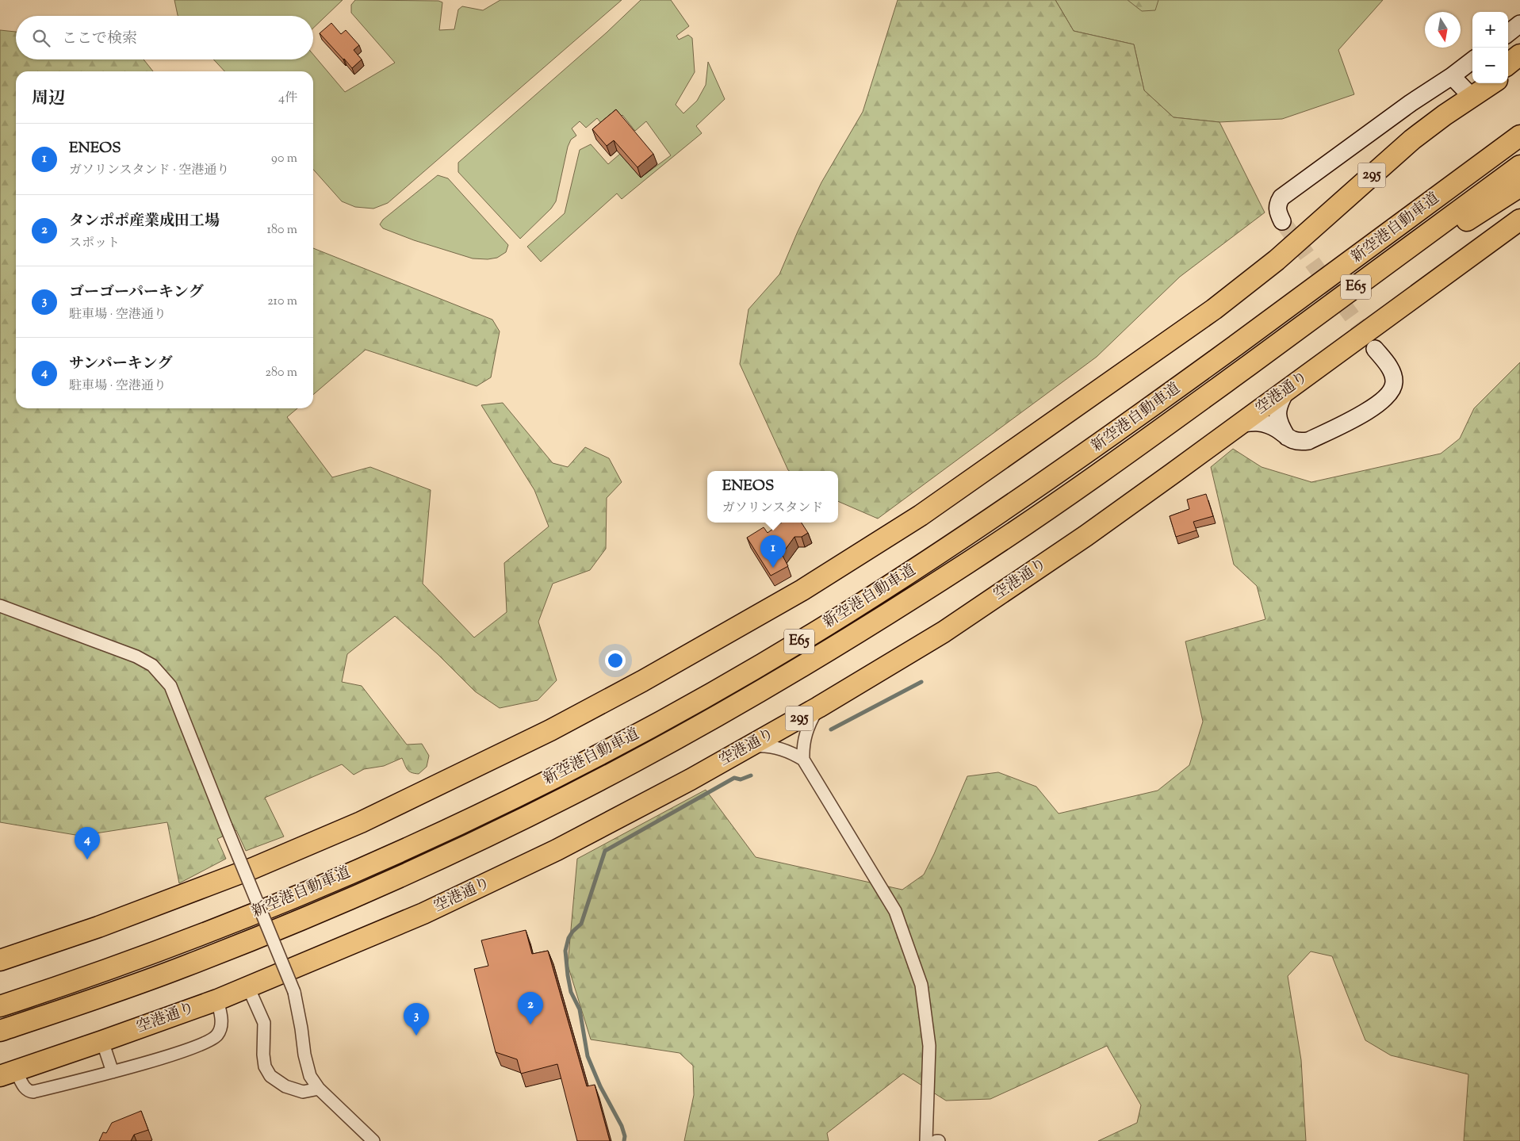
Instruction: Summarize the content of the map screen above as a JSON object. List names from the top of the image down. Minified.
{"streets":{"highway":["295","新空港自動車道","E65","空港通り"]},"north":"bottom","page":{"map_buttons":["+","−"],"search":"ここで検索","heading":["周辺","4件"],"list":[{"mark":"1","name":"ENEOS","note":"ガソリンスタンド · 空港通り","value":"90 m"},{"mark":"2","name":"タンポポ産業成田工場","note":"スポット","value":"180 m"},{"mark":"3","name":"ゴーゴーパーキング","note":"駐車場 · 空港通り","value":"210 m"},{"mark":"4","name":"サンパーキング","note":"駐車場 · 空港通り","value":"280 m"}],"popup":["ENEOS","ガソリンスタンド"],"pins":["1","4","2","3"]}}
